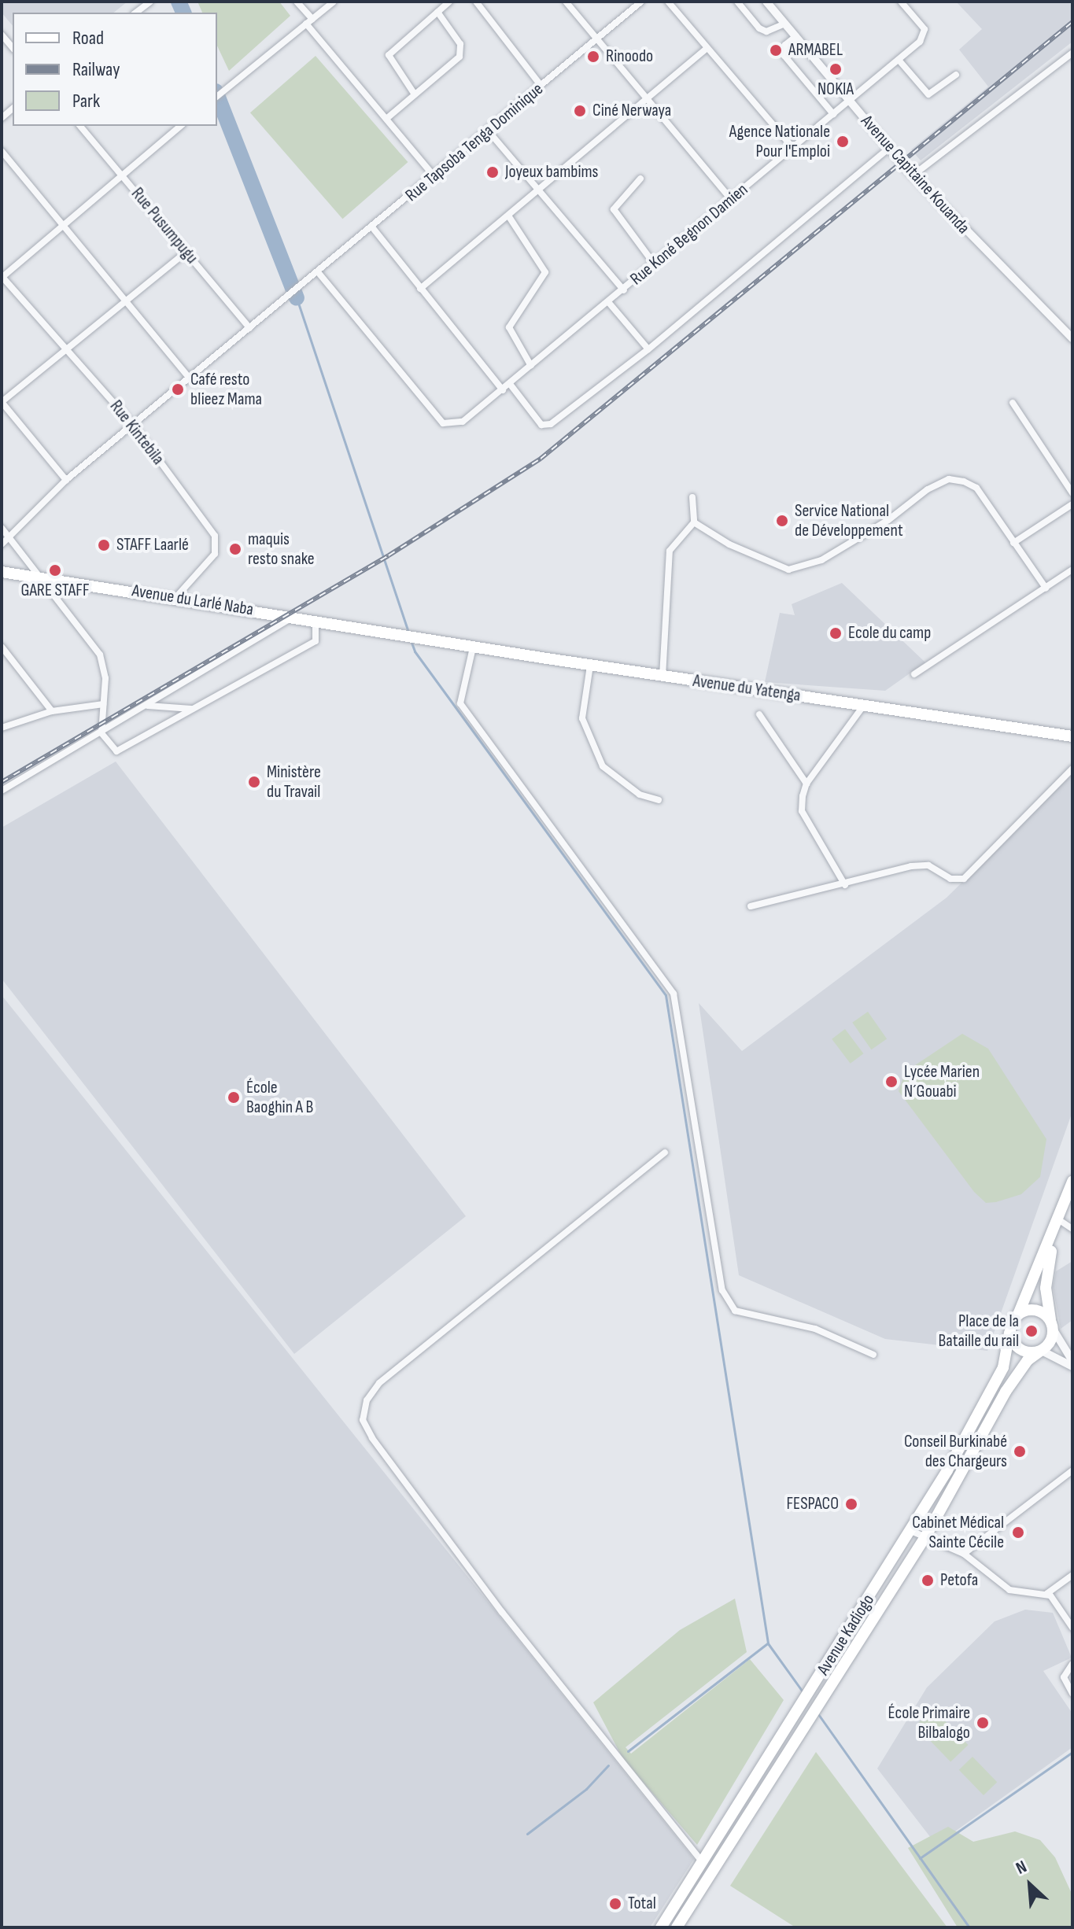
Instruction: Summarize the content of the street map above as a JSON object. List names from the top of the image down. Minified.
{"streets":{"main road":["Avenue du Larlé Naba","Avenue du Yatenga","Avenue Kadiogo"],"street":["Rue Tapsoba Tenga Dominique","Avenue Capitaine Kouanda","Rue Pusumpugu","Rue Koné Begnon Damien","Rue Kintebila"]},"crossings":[["Rue Tapsoba Tenga Dominique","Rue Pusumpugu"],["Rue Tapsoba Tenga Dominique","Rue Koné Begnon Damien"],["Rue Tapsoba Tenga Dominique","Rue Kintebila"],["Avenue Capitaine Kouanda","Rue Koné Begnon Damien"],["Rue Kintebila","Avenue du Larlé Naba"],["Avenue du Larlé Naba","Avenue du Yatenga"]],"places":["ARMABEL","Rinoodo","NOKIA","Ciné Nerwaya","Agence Nationale Pour l'Emploi","Joyeux bambims","Café resto blieez Mama","Service National de Développement","STAFF Laarlé","maquis resto snake","GARE STAFF","Ecole du camp","Ministère du Travail","Lycée Marien N´Gouabi","École Baoghin A B","Place de la Bataille du rail","Conseil Burkinabé des Chargeurs","FESPACO","Cabinet Médical Sainte Cécile","Petofa","École Primaire Bilbalogo","Total"],"legend":["Road","Railway","Park"],"north":"top left"}
